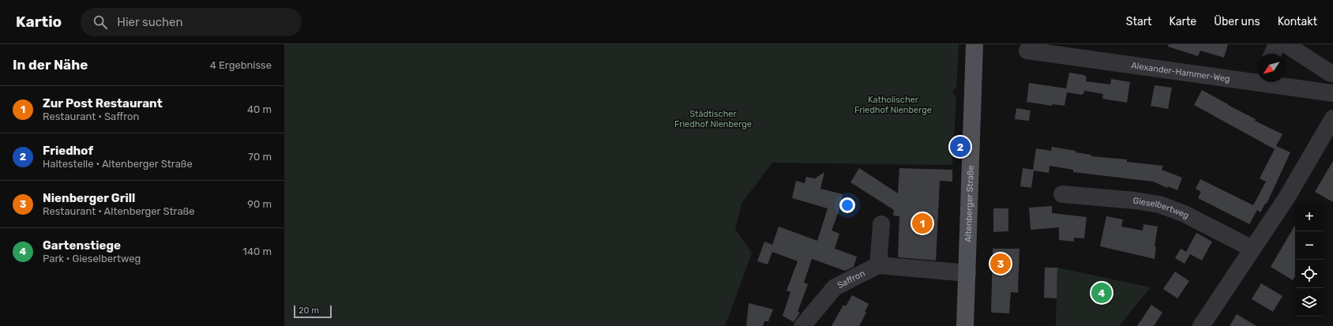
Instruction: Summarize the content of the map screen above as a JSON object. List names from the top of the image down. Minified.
{"streets":{"main road":["Altenberger Straße"],"street":["Alexander-Hammer-Weg","Gieselbertweg","Saffron"]},"parks":["Katholischer Friedhof Nienberge","Städtischer Friedhof Nienberge"],"scale_bar":"20 m","north":"bottom left","page":{"header":"Kartio","search":"Hier suchen","nav":["Start","Karte","Über uns","Kontakt"],"heading":["In der Nähe","4 Ergebnisse"],"list":[{"mark":"1","name":"Zur Post Restaurant","note":"Restaurant · Saffron","value":"40 m"},{"mark":"2","name":"Friedhof","note":"Haltestelle · Altenberger Straße","value":"70 m"},{"mark":"3","name":"Nienberger Grill","note":"Restaurant · Altenberger Straße","value":"90 m"},{"mark":"4","name":"Gartenstiege","note":"Park · Gieselbertweg","value":"140 m"}],"pins":["2","1","3","4"],"map_buttons":["+","−"],"scale":"20 m"}}
